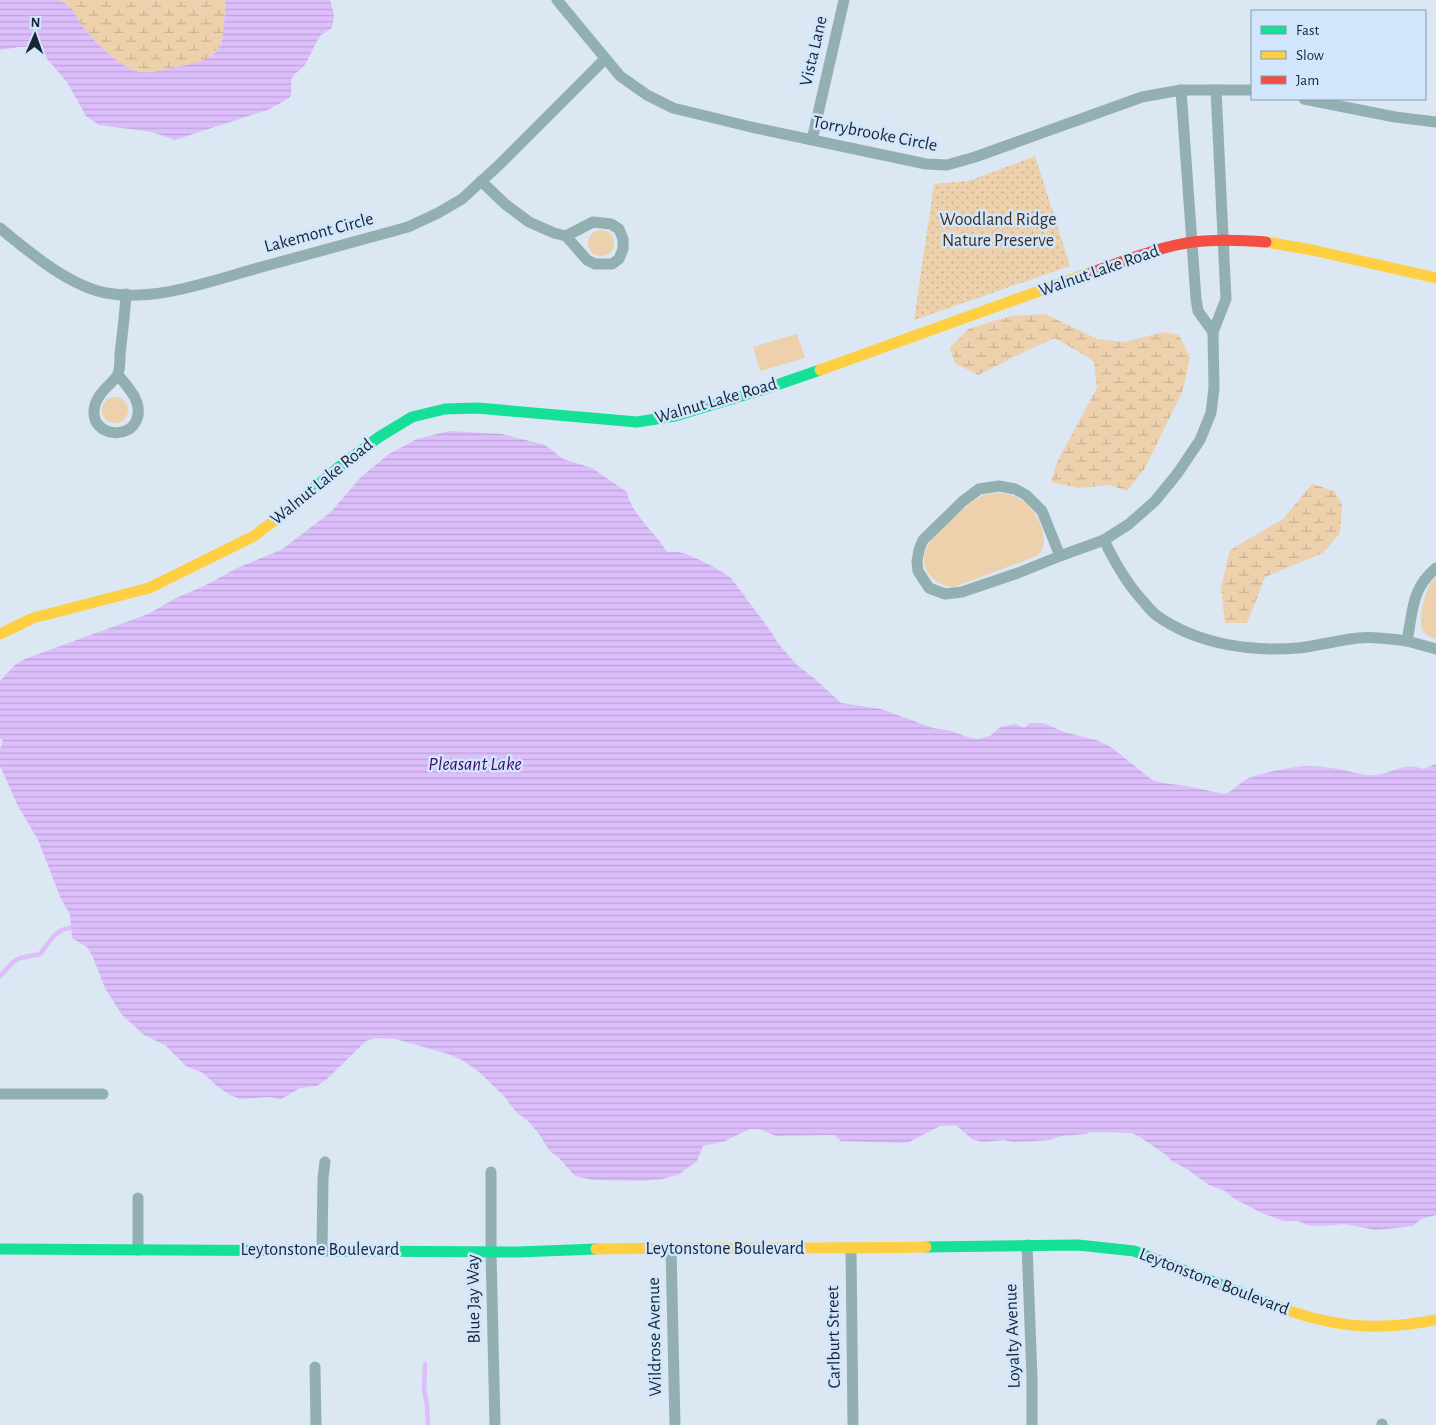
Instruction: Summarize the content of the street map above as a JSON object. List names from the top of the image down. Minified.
{"streets":{"street":["Vista Lane","Torrybrooke Circle","Lakemont Circle","Walnut Lake Road","Leytonstone Boulevard","Blue Jay Way","Loyalty Avenue","Wildrose Avenue","Carlburt Street"]},"crossings":[["Vista Lane","Torrybrooke Circle"],["Torrybrooke Circle","Lakemont Circle"],["Leytonstone Boulevard","Blue Jay Way"],["Leytonstone Boulevard","Loyalty Avenue"],["Leytonstone Boulevard","Wildrose Avenue"],["Leytonstone Boulevard","Carlburt Street"]],"water":["Pleasant Lake"],"parks":["Woodland Ridge Nature Preserve"],"legend":["Fast","Slow","Jam"],"north":"top"}
